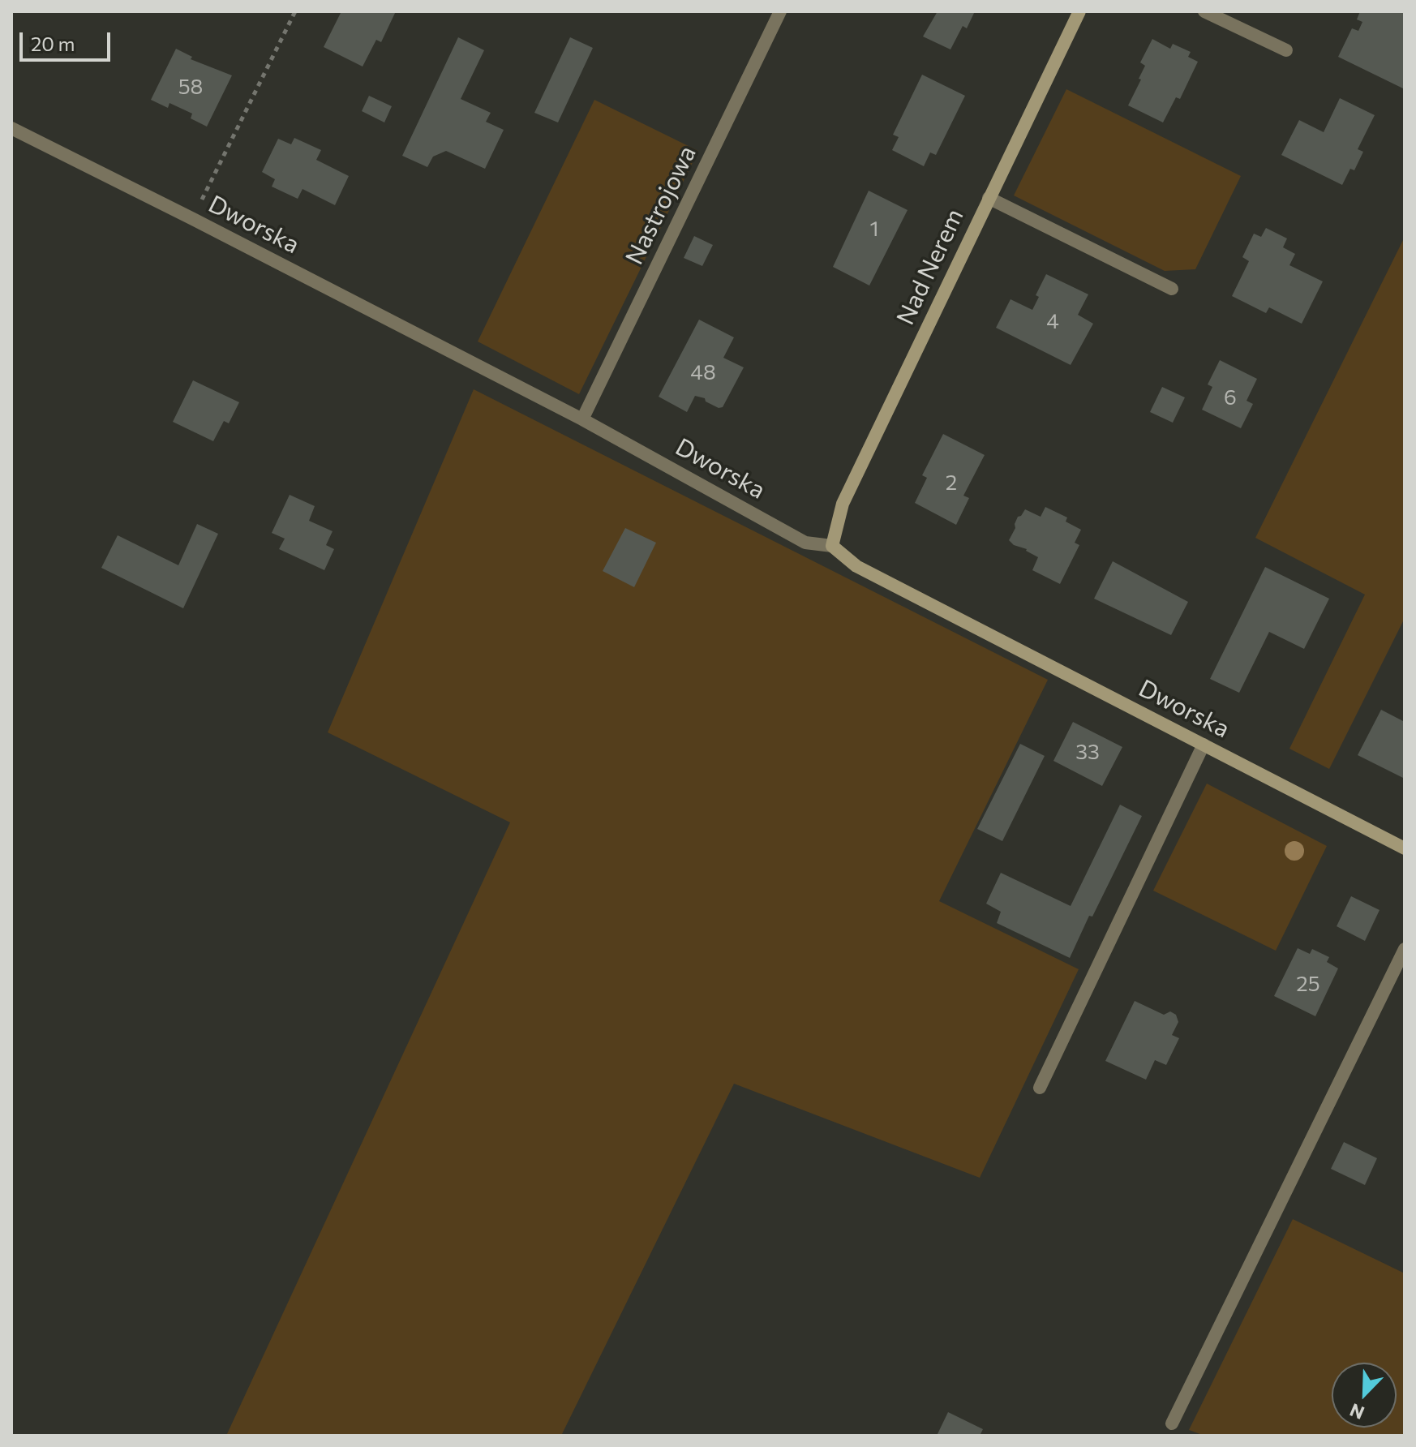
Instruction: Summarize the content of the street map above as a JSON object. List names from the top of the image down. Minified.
{"streets":{"street":["Nastrojowa","Dworska","Nad Nerem"]},"crossings":[["Nastrojowa","Dworska"],["Dworska","Nad Nerem"]],"house_numbers":["58","1","4","48","6","2","33","25"],"scale_bar":"20 m","north":"bottom left"}
